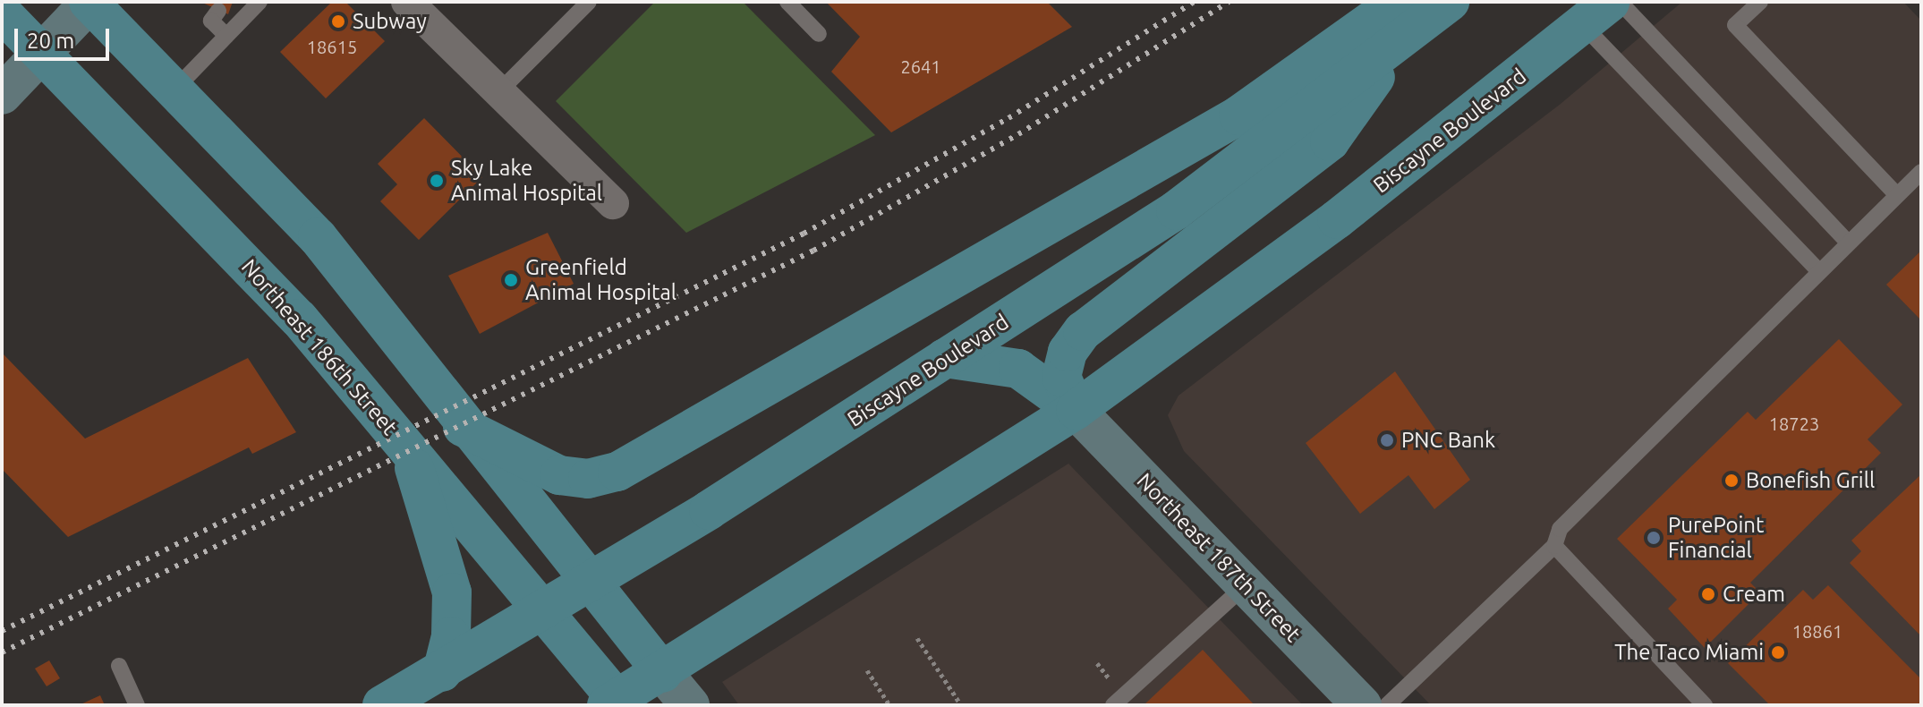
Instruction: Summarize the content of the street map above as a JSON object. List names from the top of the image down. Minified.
{"streets":{"main road":["Biscayne Boulevard","Northeast 186th Street"],"street":["Northeast 187th Street"]},"crossings":[["Biscayne Boulevard","Northeast 186th Street"],["Biscayne Boulevard","Northeast 187th Street"]],"places":["Subway","Sky Lake Animal Hospital","Greenfield Animal Hospital","PNC Bank","Bonefish Grill","PurePoint Financial","Cream","The Taco Miami"],"house_numbers":["18615","2641","18723","18861"],"scale_bar":"20 m"}
